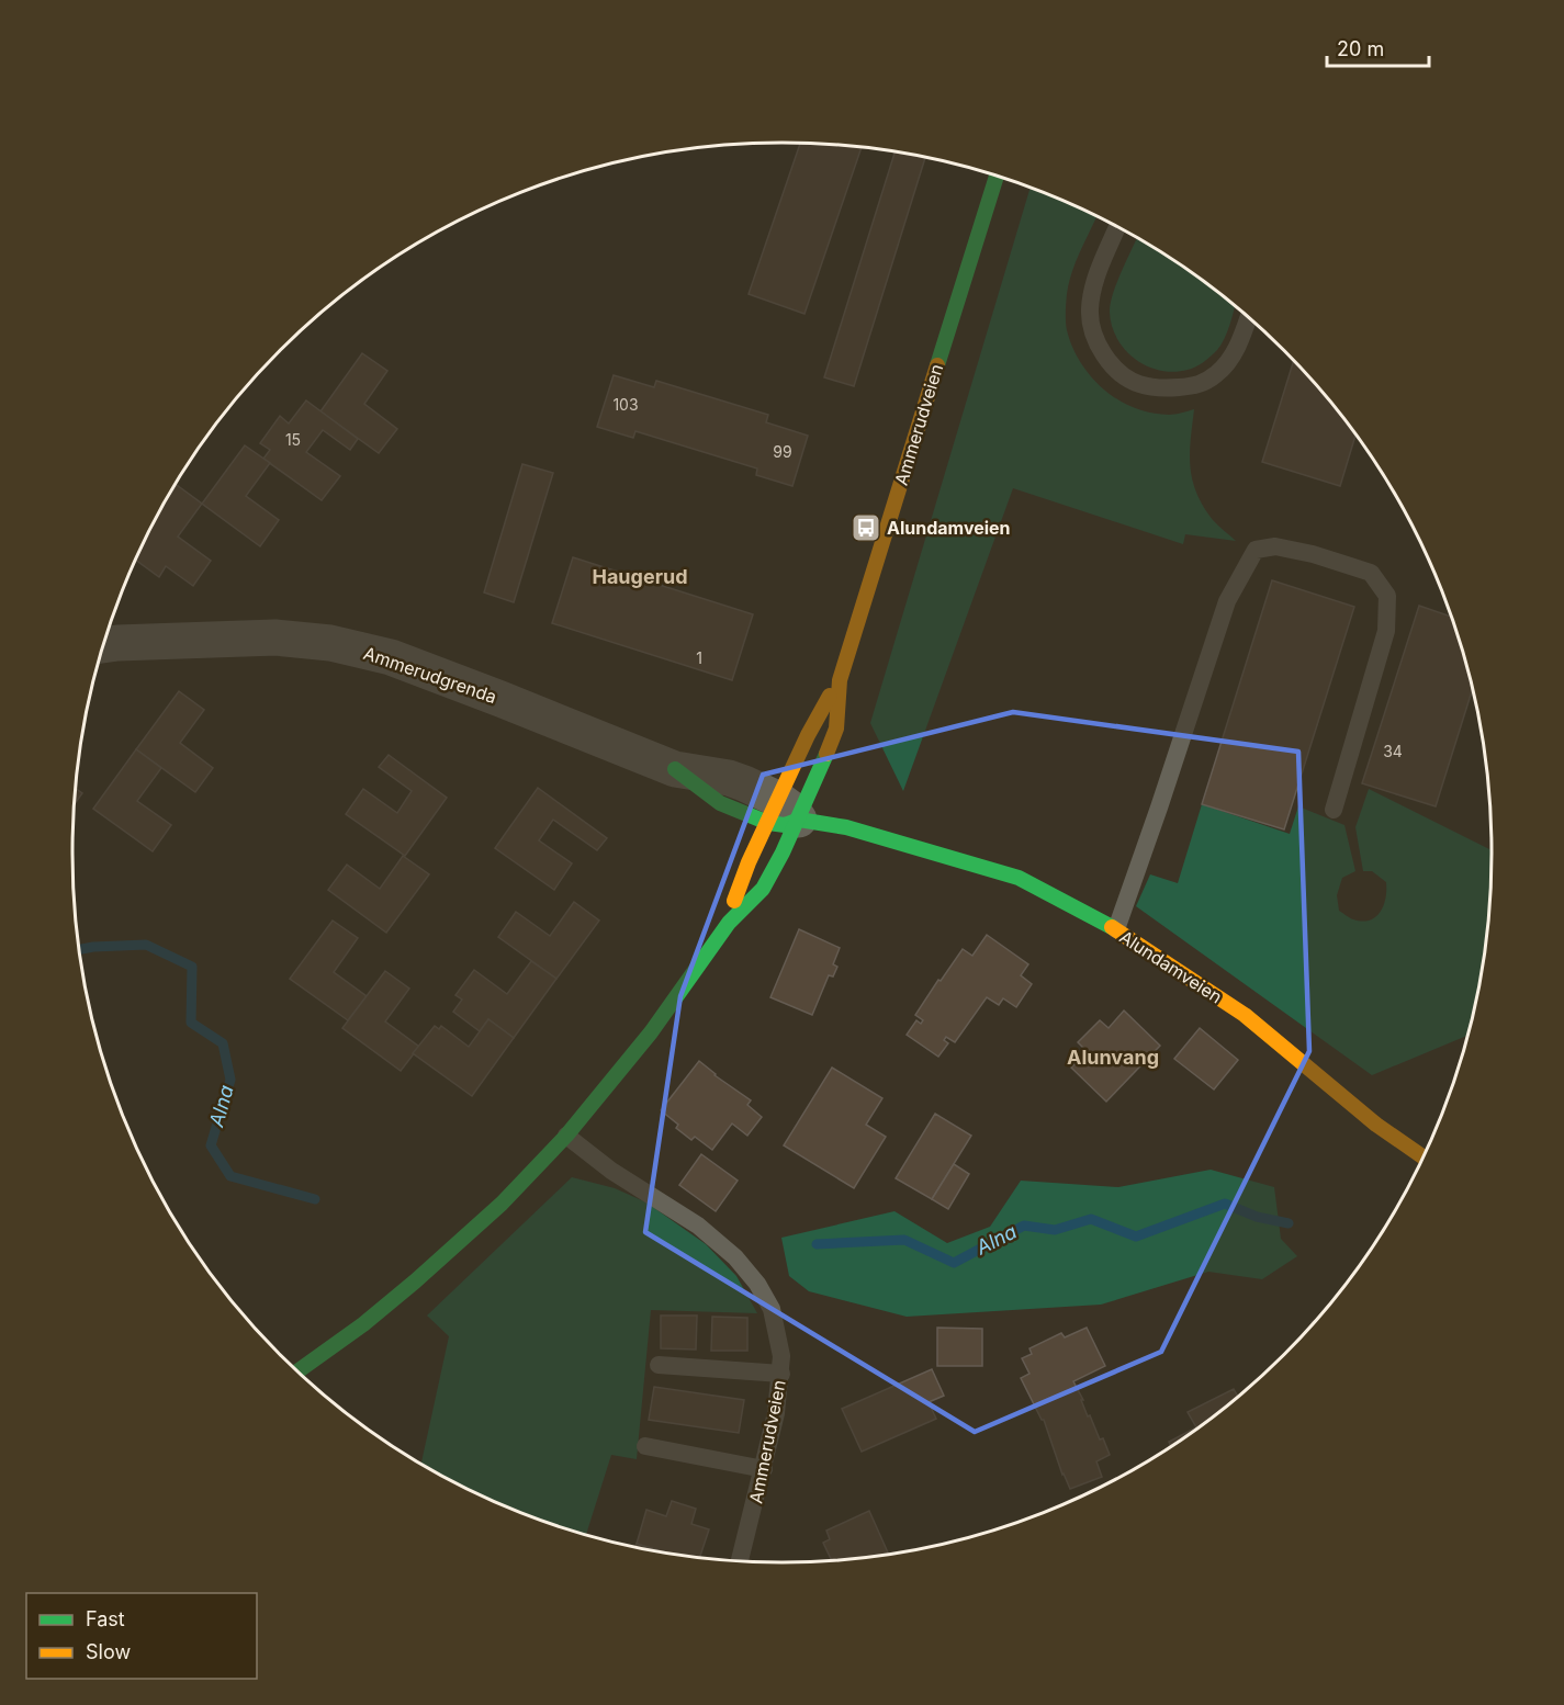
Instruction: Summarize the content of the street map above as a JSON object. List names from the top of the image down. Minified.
{"streets":{"street":["Ammerudveien","Ammerudgrenda","Alundamveien"]},"crossings":[["Ammerudveien","Alundamveien"],["Ammerudgrenda","Alundamveien"]],"districts":["Haugerud","Alunvang"],"water":["Alna"],"places":{"bus stop":["Alundamveien"]},"house_numbers":["103","15","99","1","34"],"legend":["Fast","Slow"],"scale_bar":"20 m"}
